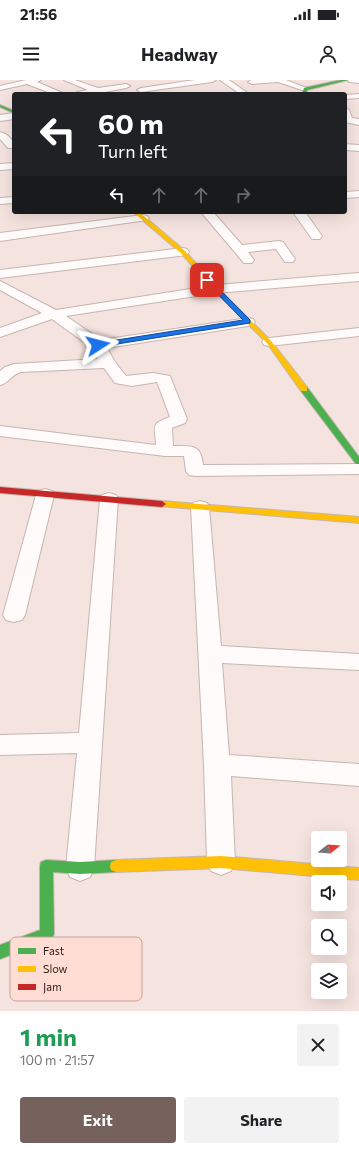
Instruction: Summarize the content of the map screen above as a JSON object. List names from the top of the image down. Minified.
{"legend":["Fast","Slow","Jam"],"north":"right","page":{"status":"21:56","header":"Headway","turn":["60 m","Turn left"],"heading":["1 min","100 m · 21:57"],"buttons":["Exit","Share"]}}
